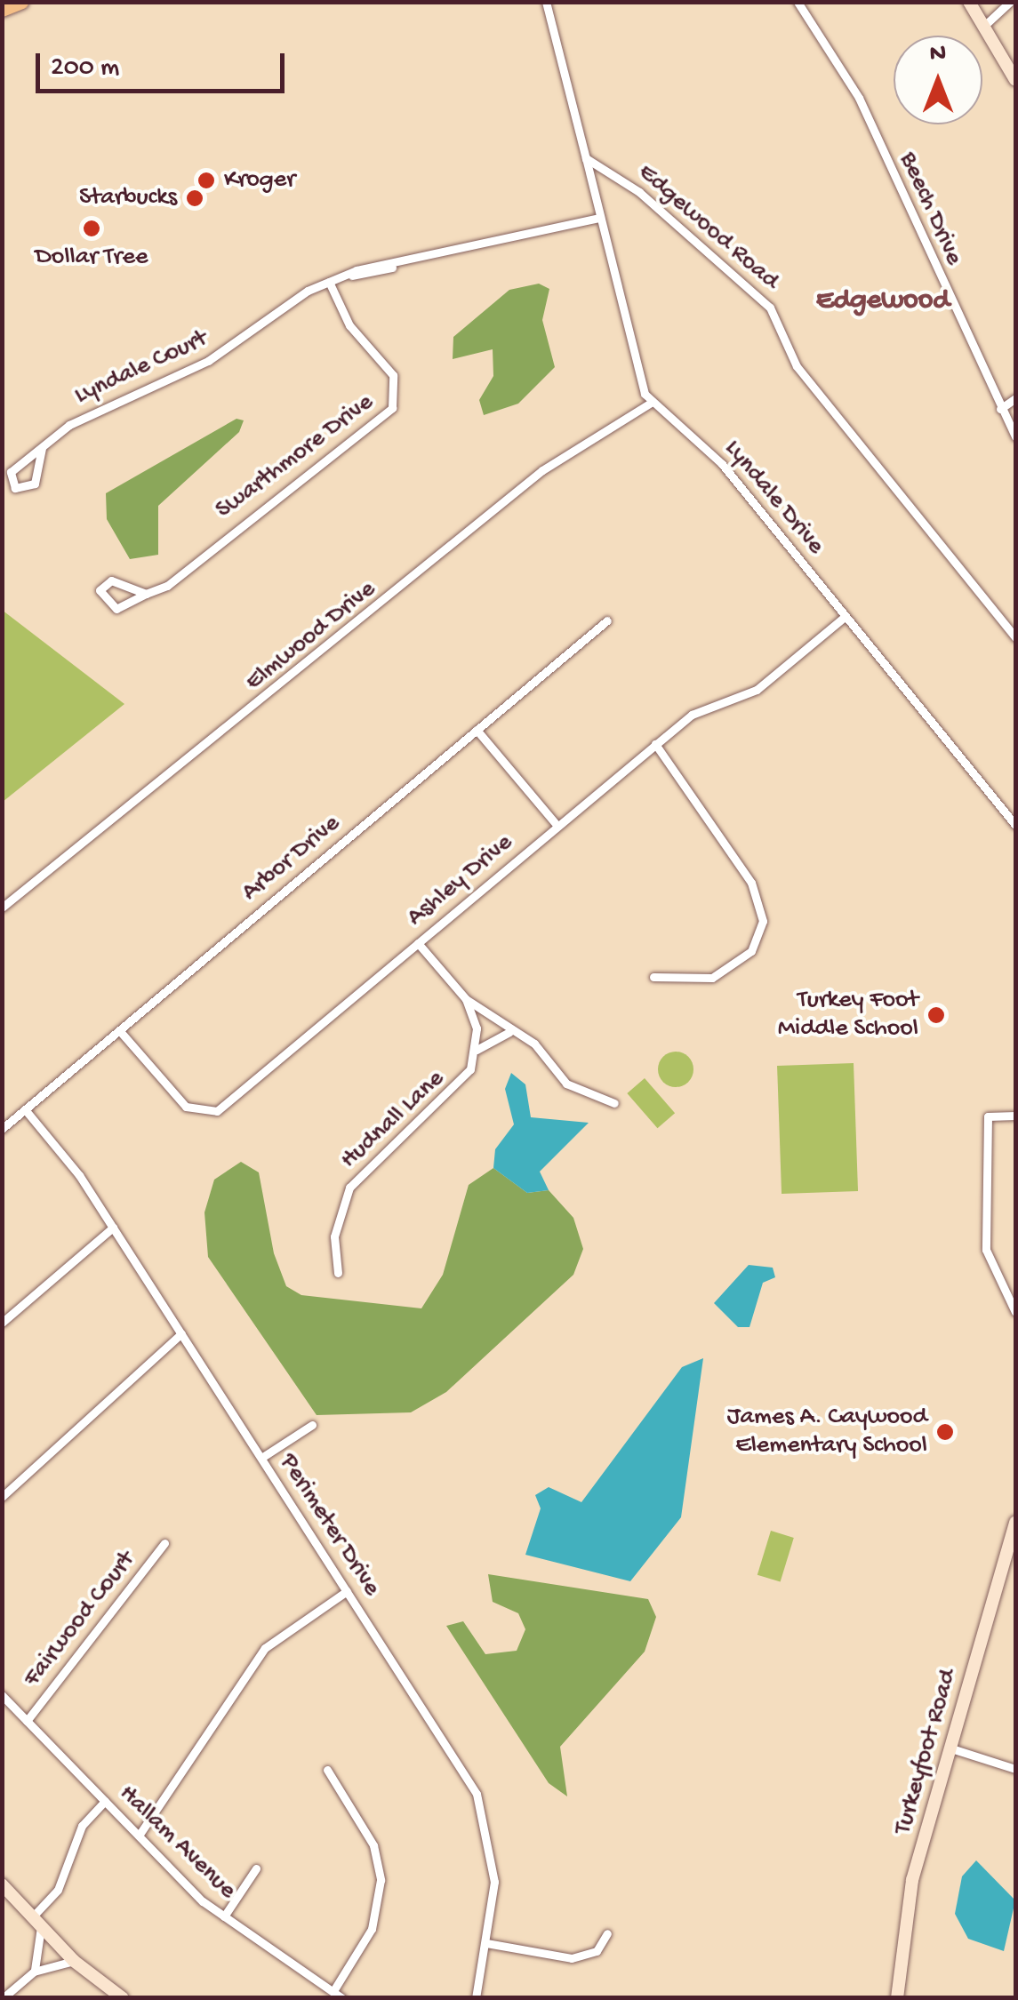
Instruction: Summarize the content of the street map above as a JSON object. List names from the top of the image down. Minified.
{"streets":{"main road":["Turkeyfoot Road"],"street":["Beech Drive","Edgewood Road","Lyndale Court","Swarthmore Drive","Lyndale Drive","Elmwood Drive","Arbor Drive","Ashley Drive","Hudnall Lane","Perimeter Drive","Fairwood Court","Hallam Avenue"]},"crossings":[["Lyndale Court","Swarthmore Drive"],["Lyndale Drive","Elmwood Drive"],["Lyndale Drive","Ashley Drive"],["Arbor Drive","Ashley Drive"],["Arbor Drive","Perimeter Drive"],["Fairwood Court","Hallam Avenue"]],"districts":["Edgewood"],"places":["Kroger","Starbucks","Dollar Tree","Turkey Foot Middle School","James A. Caywood Elementary School"],"scale_bar":"200 m","north":"top"}
